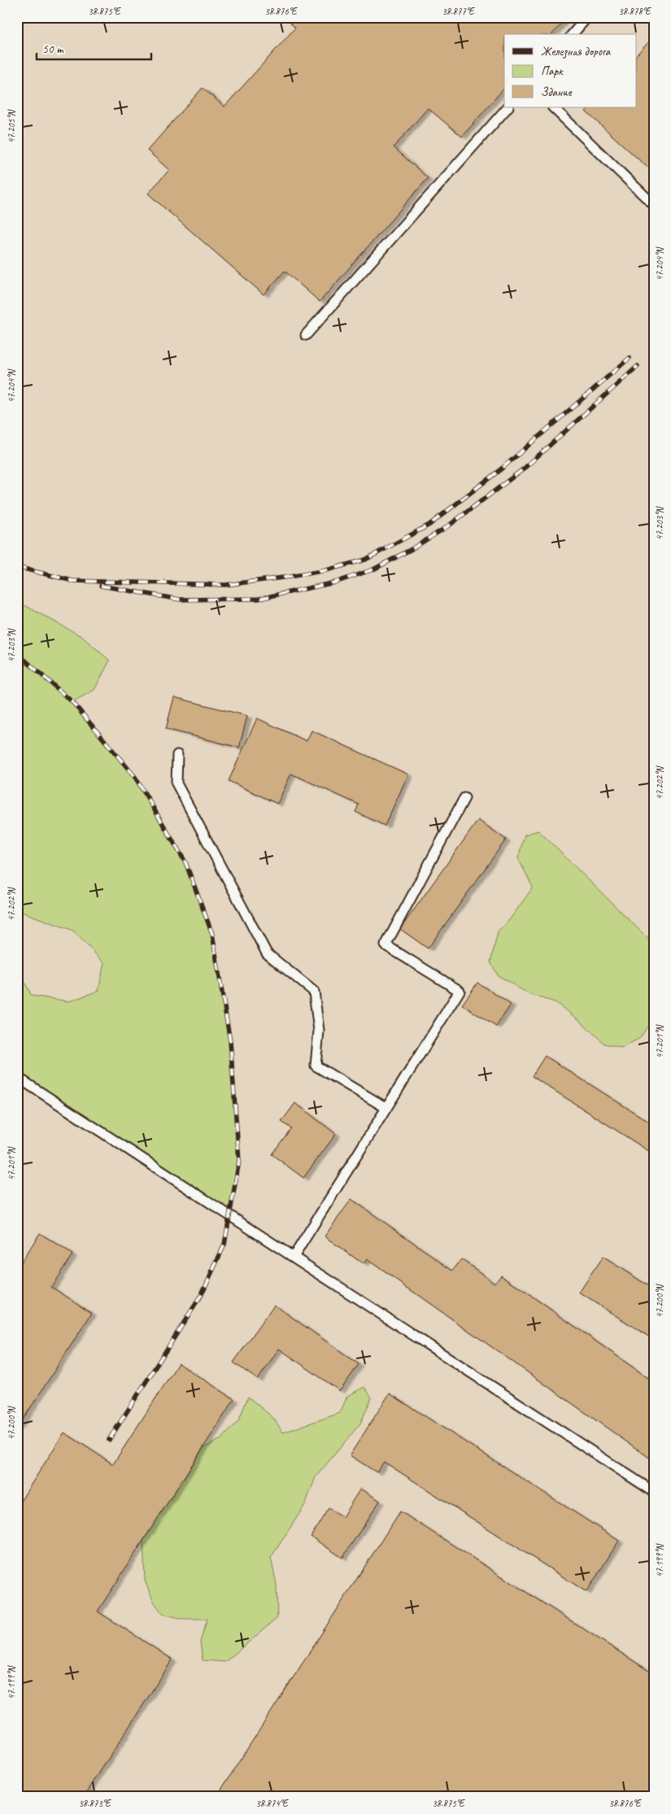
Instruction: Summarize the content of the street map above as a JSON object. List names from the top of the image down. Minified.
{"legend":["Железная дорога","Парк","Здание"],"scale_bar":"50 m","coordinates":["38.875°E","38.876°E","38.877°E","38.878°E","47.205°N","47.204°N","47.203°N","47.202°N","47.201°N","47.200°N","47.199°N","38.873°E","38.874°E"]}
